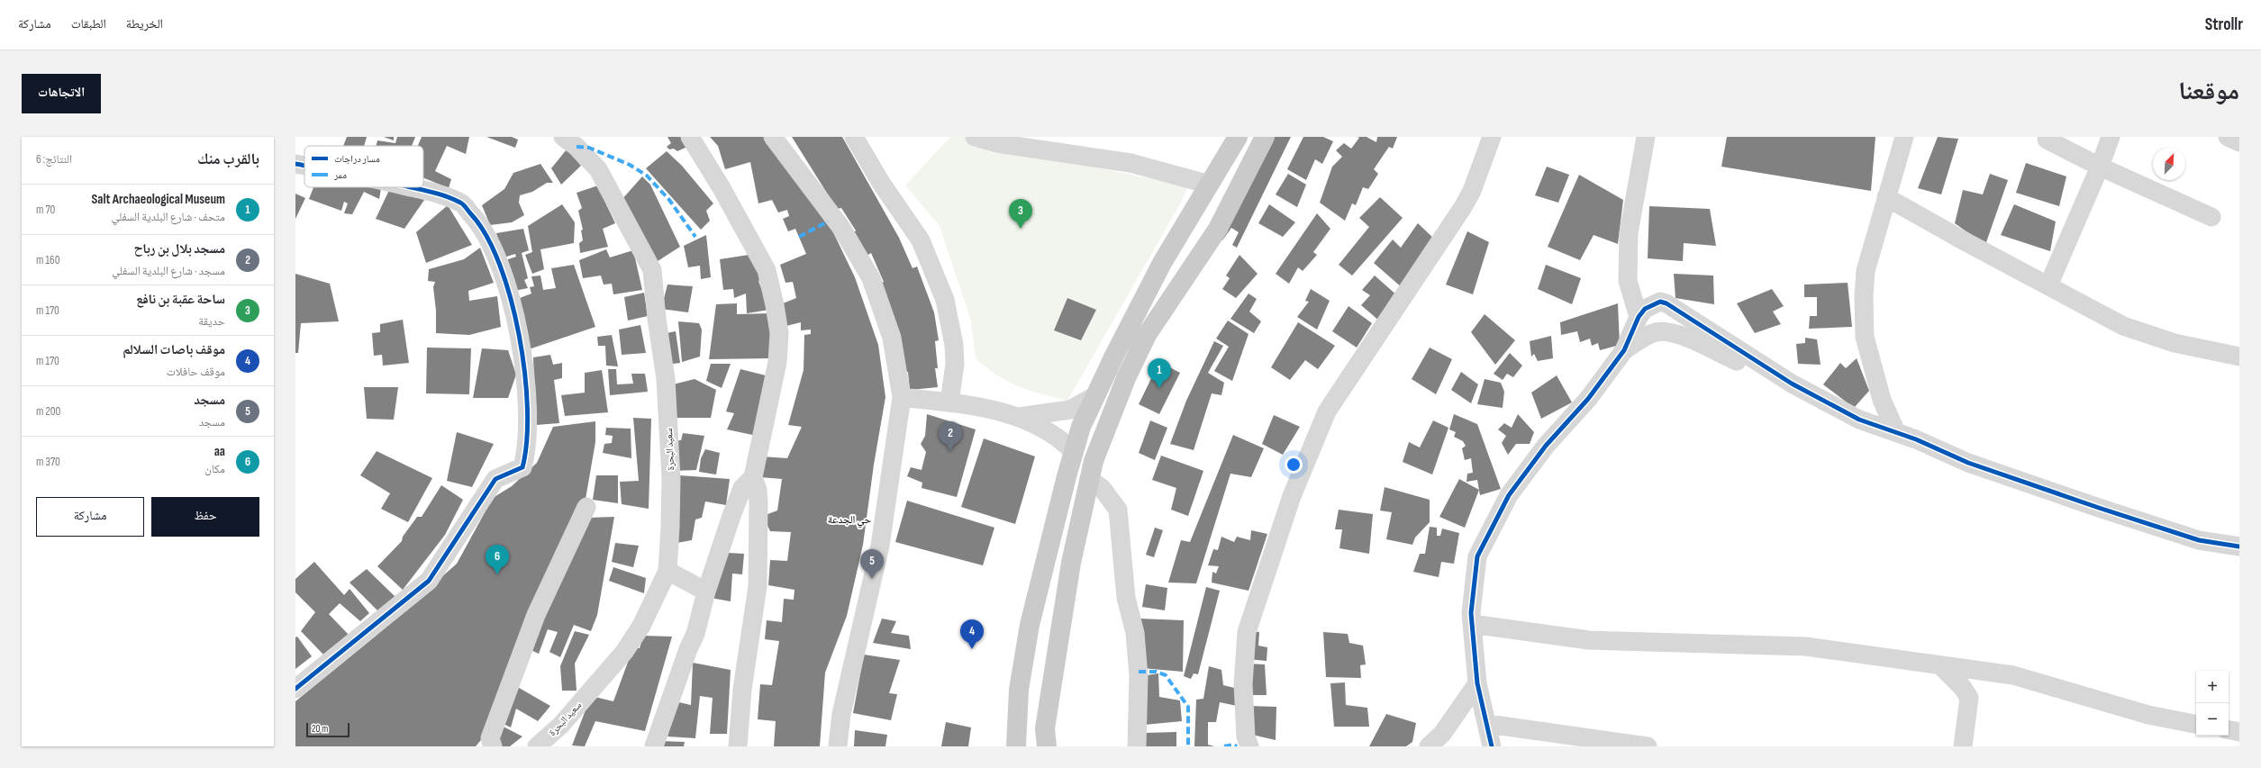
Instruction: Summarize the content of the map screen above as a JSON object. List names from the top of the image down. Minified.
{"streets":{"street":["سعيد البحرة"]},"districts":["حي الجدعة"],"legend":["مسار دراجات","ممر"],"scale_bar":"20 m","north":"top right","page":{"header":"Strollr","nav":["الخريطة","الطبقات","مشاركة"],"title":"موقعنا","buttons":["الاتجاهات",["حفظ","مشاركة"]],"heading":["بالقرب منك","النتائج: 6"],"list":[{"mark":"1","name":"Salt Archaeological Museum","note":"متحف · شارع البلدية السفلي","value":"70 m"},{"mark":"2","name":"مسجد بلال بن رباح","note":"مسجد · شارع البلدية السفلي","value":"160 m"},{"mark":"3","name":"ساحة عقبة بن نافع","note":"حديقة","value":"170 m"},{"mark":"4","name":"موقف باصات السلالم","note":"موقف حافلات","value":"170 m"},{"mark":"5","name":"مسجد","note":"مسجد","value":"200 m"},{"mark":"6","name":"aa","note":"مكان","value":"370 m"}],"pins":["3","1","2","6","5","4"],"map_buttons":["+","−"],"scale":"20 m"}}
